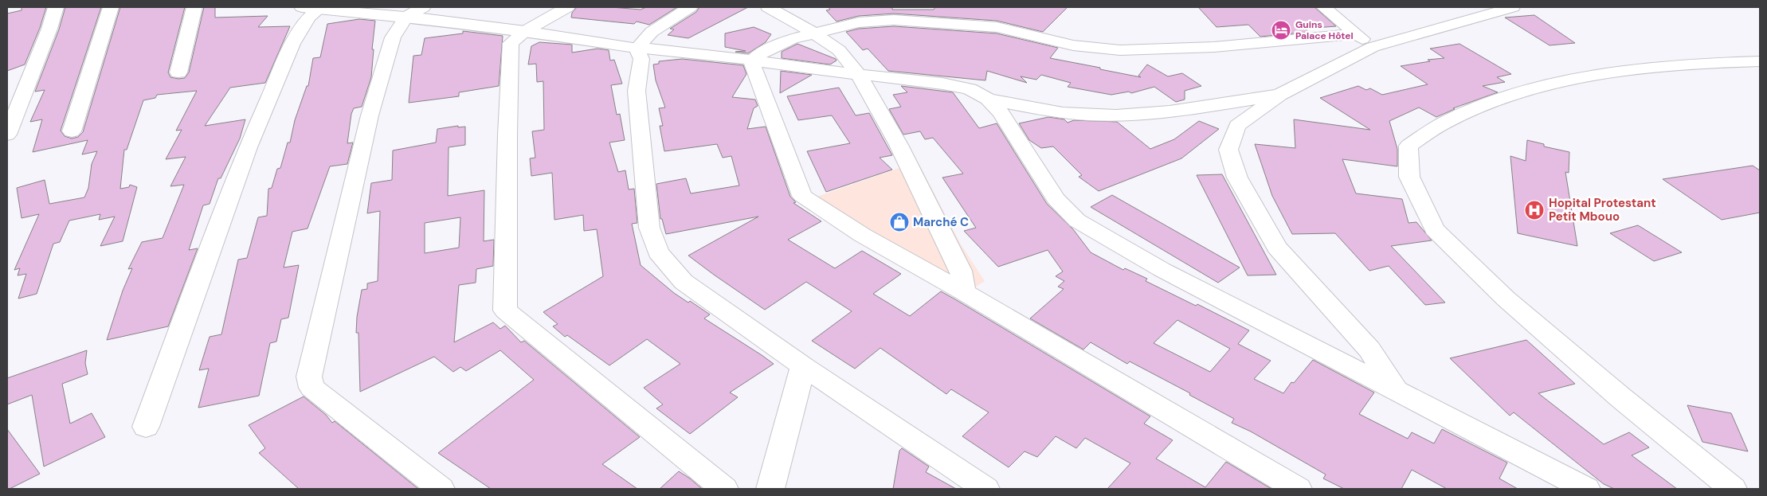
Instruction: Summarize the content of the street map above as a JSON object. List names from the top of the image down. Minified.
{"places":{"hotel":["Guins Palace Hôtel"],"hospital":["Hopital Protestant Petit Mbouo"],"shop":["Marché C"]}}
